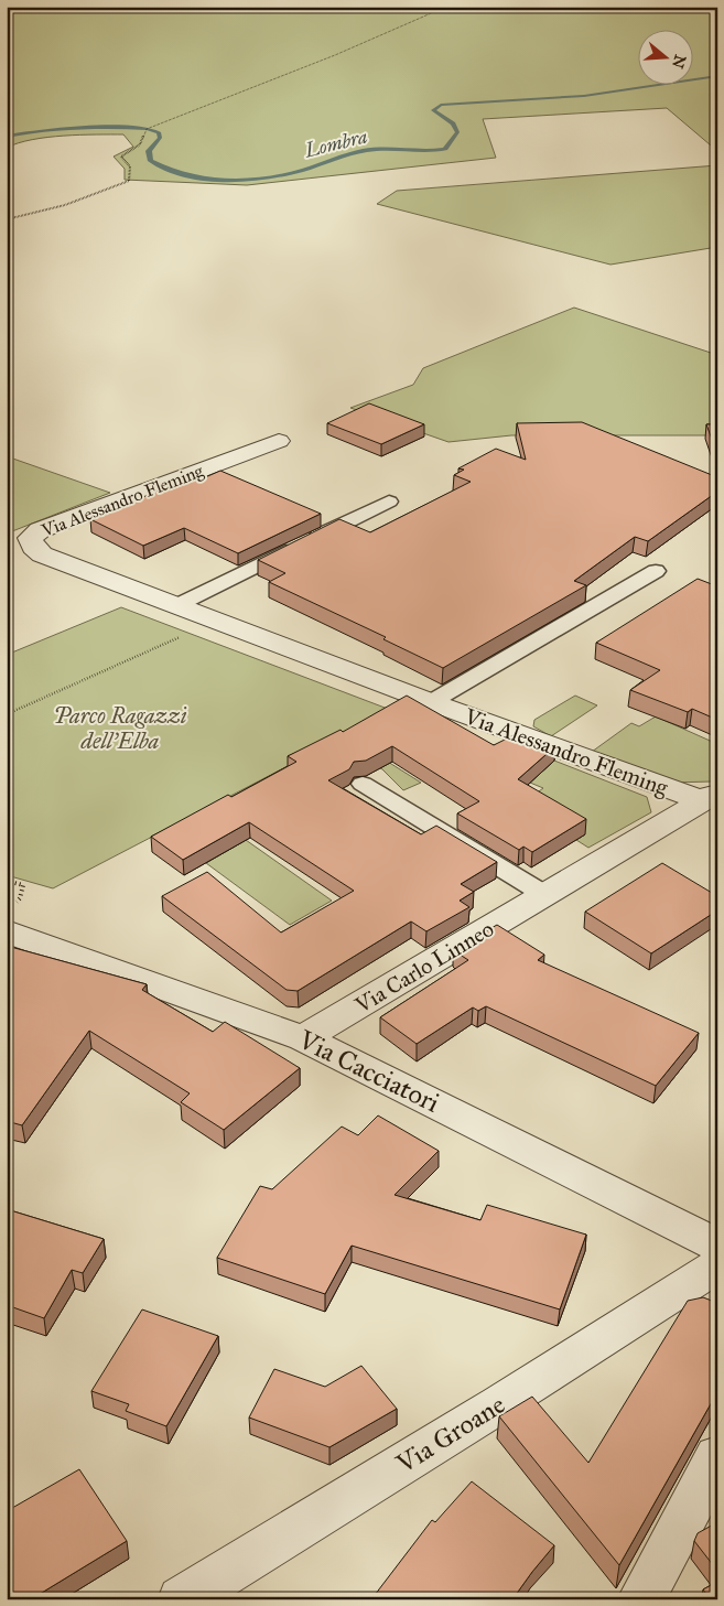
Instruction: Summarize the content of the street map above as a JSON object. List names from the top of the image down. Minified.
{"streets":{"street":["Via Alessandro Fleming","Via Carlo Linneo","Via Cacciatori","Via Groane"]},"crossings":[["Via Alessandro Fleming","Via Carlo Linneo"],["Via Carlo Linneo","Via Cacciatori"]],"water":["Lombra"],"parks":["Parco Ragazzi dell'Elba"],"north":"right"}
